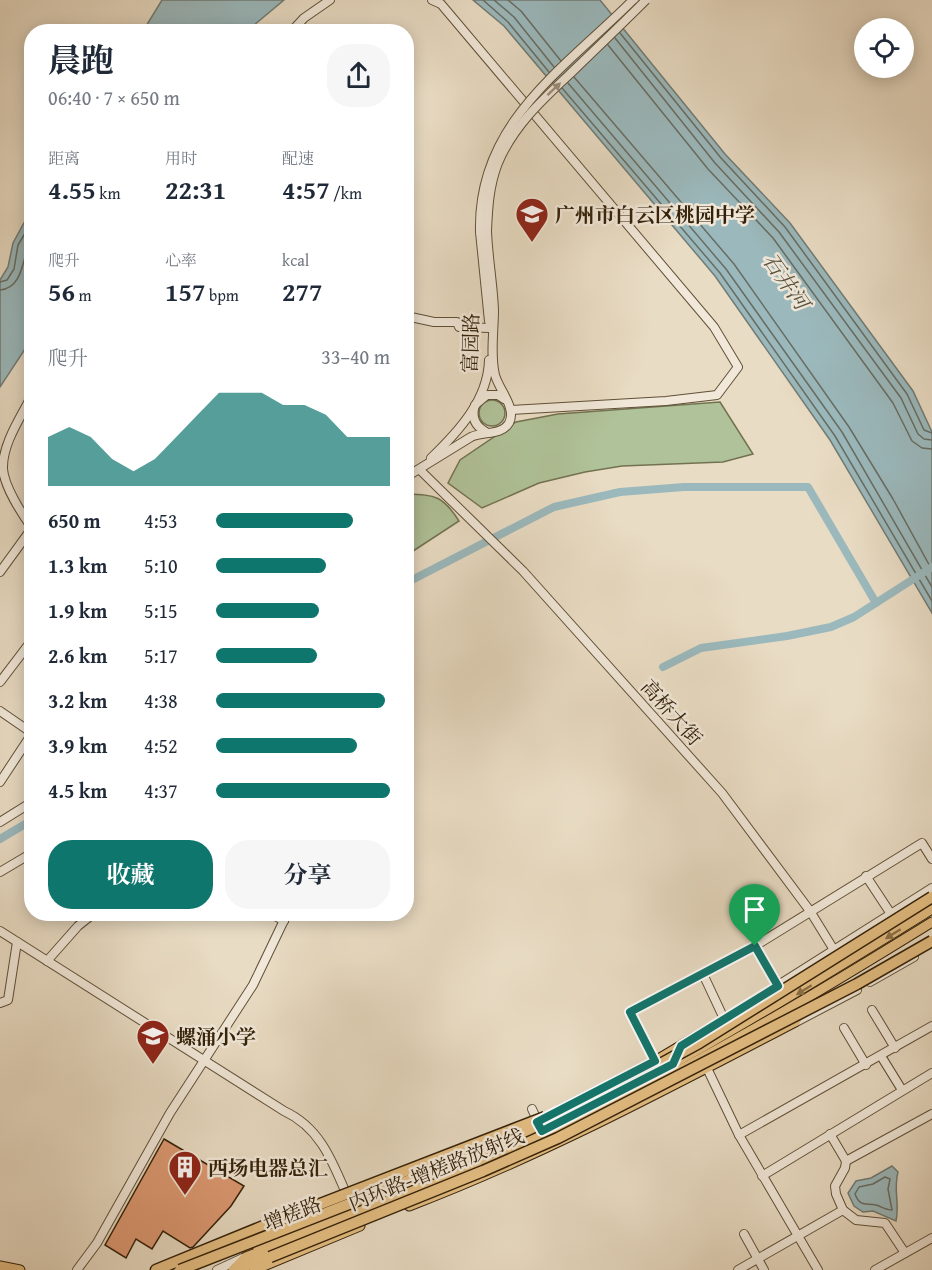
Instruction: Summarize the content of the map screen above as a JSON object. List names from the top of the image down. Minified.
{"streets":{"highway":["内环路-增槎路放射线","增槎路"],"street":["富园路","高桥大街"]},"crossings":[["富园路","高桥大街"],["内环路-增槎路放射线","增槎路"]],"water":["石井河"],"places":{"school or university":["广州市白云区桃园中学","螺涌小学"],"building":["西场电器总汇"]},"page":{"heading":["晨跑","06:40 · 7 × 650 m"],"stats":[["距离","4.55 km"],["用时","22:31"],["配速","4:57 /km"],["爬升","56 m"],["心率","157 bpm"],["kcal","277"]],"chart":["爬升","33–40 m"],"list":[{"name":"650 m","note":"4:53"},{"name":"1.3 km","note":"5:10"},{"name":"1.9 km","note":"5:15"},{"name":"2.6 km","note":"5:17"},{"name":"3.2 km","note":"4:38"},{"name":"3.9 km","note":"4:52"},{"name":"4.5 km","note":"4:37"}],"buttons":["收藏","分享"]}}
